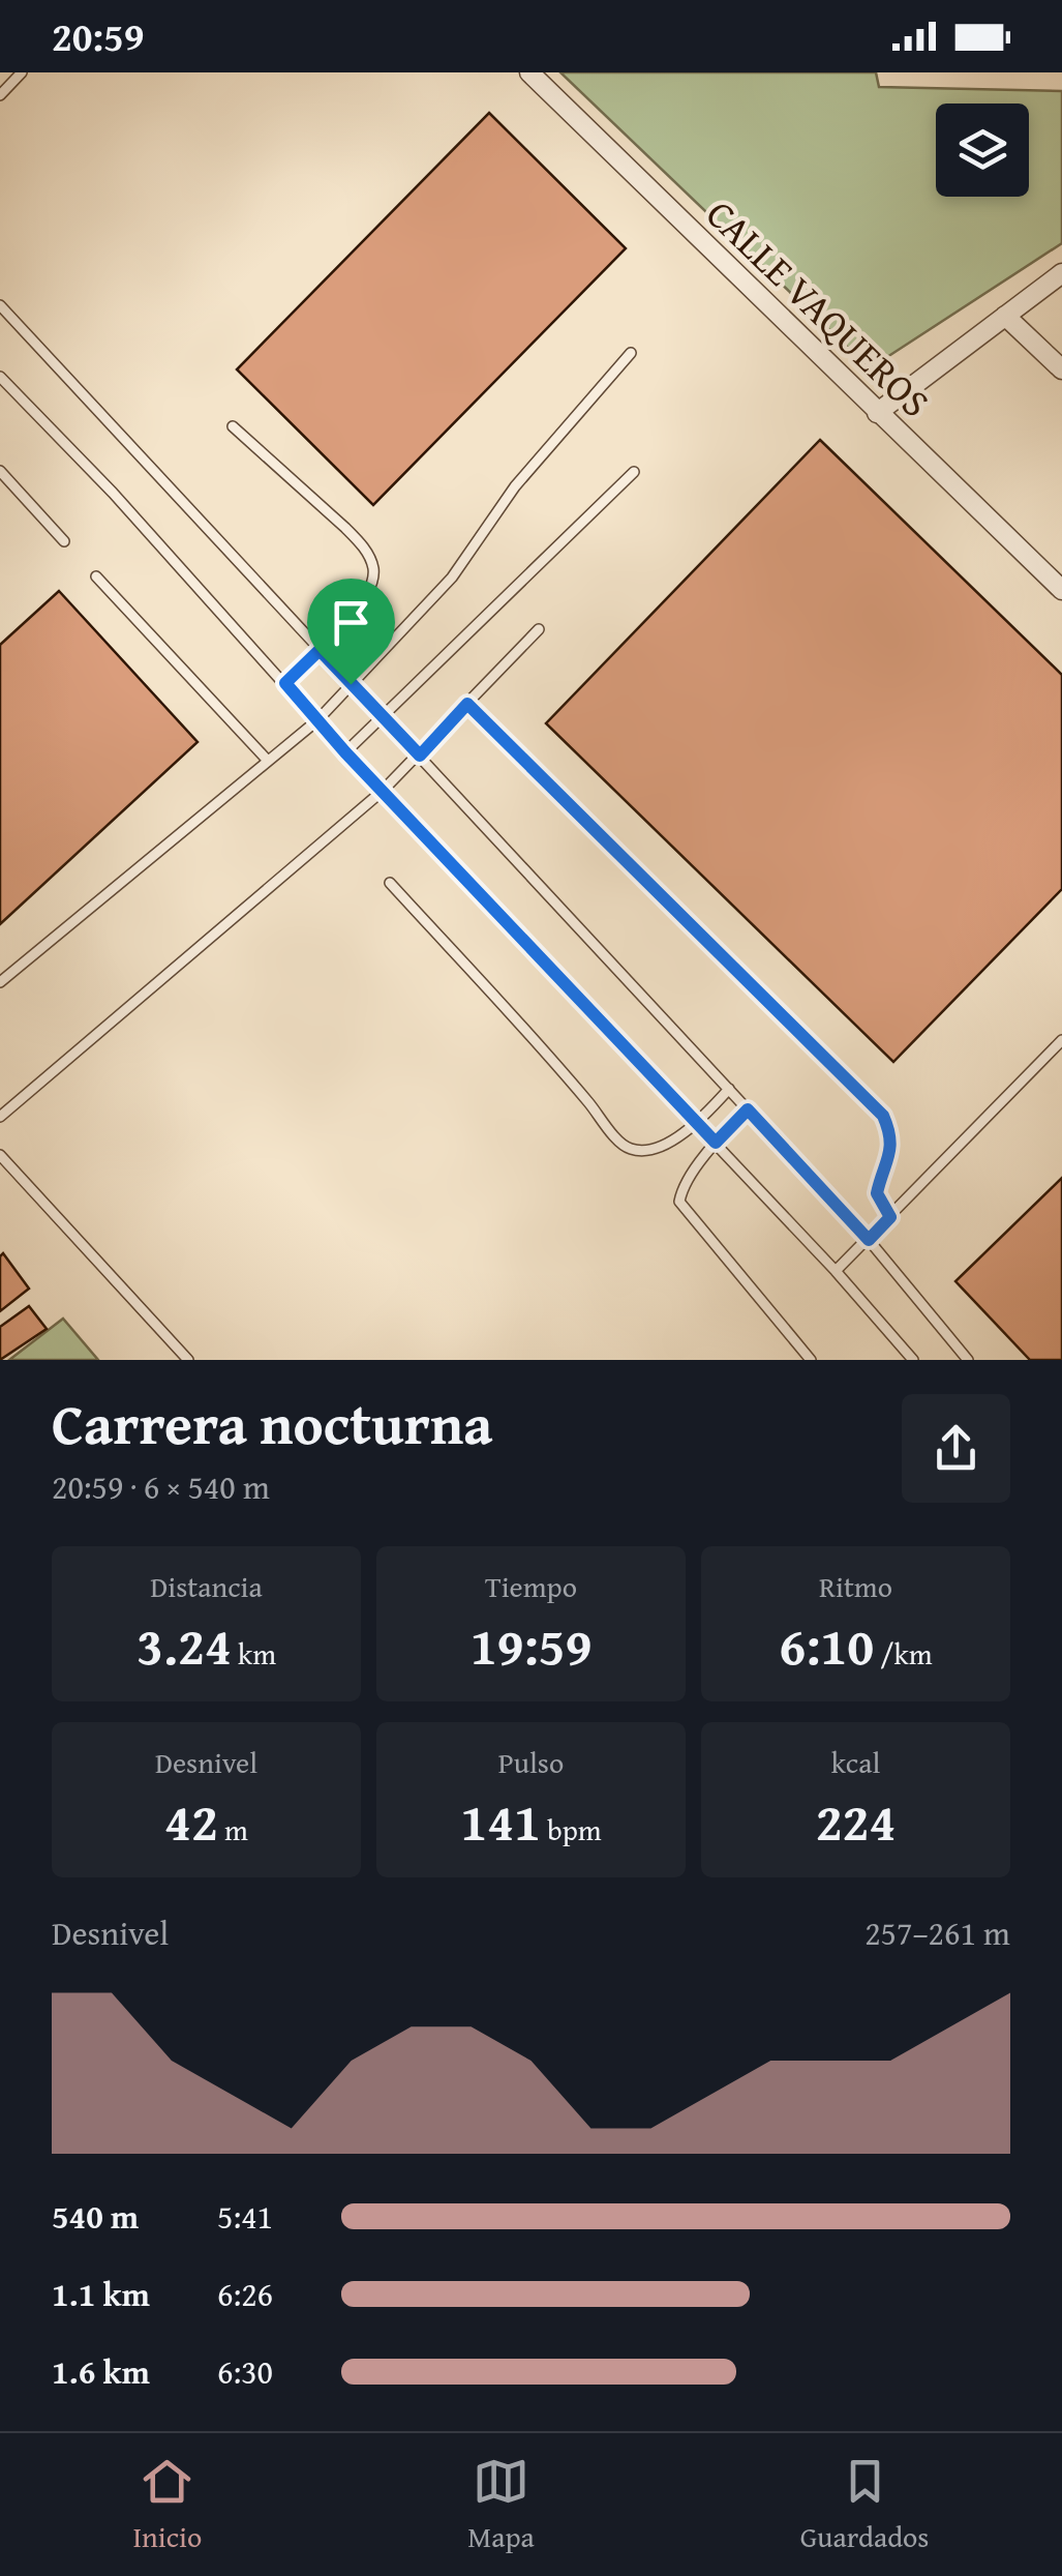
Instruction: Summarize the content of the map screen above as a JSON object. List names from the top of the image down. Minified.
{"streets":{"street":["CALLE VAQUEROS"]},"page":{"status":"20:59","heading":["Carrera nocturna","20:59 · 6 × 540 m"],"stats":[["Distancia","3.24 km"],["Tiempo","19:59"],["Ritmo","6:10 /km"],["Desnivel","42 m"],["Pulso","141 bpm"],["kcal","224"]],"chart":["Desnivel","257–261 m"],"list":[{"name":"540 m","note":"5:41"},{"name":"1.1 km","note":"6:26"},{"name":"1.6 km","note":"6:30"}],"tabs":["Inicio","Mapa","Guardados"]}}
